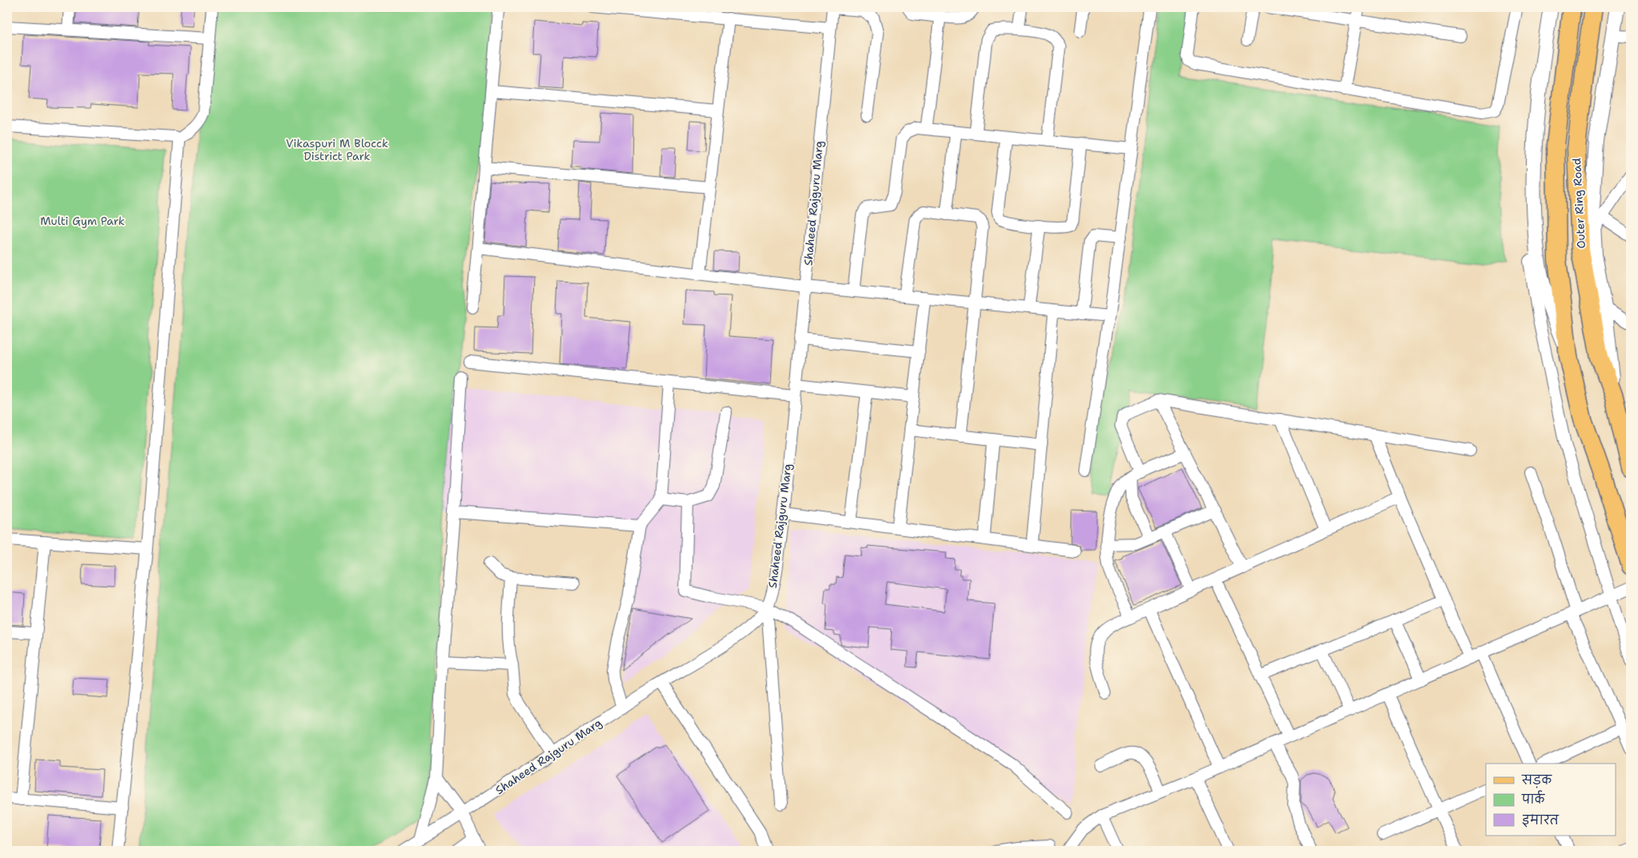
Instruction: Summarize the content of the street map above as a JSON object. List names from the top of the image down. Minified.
{"streets":{"main road":["Outer Ring Road"],"street":["Shaheed Rajguru Marg"]},"parks":["Vikaspuri M Blocck District Park","Multi Gym Park"],"legend":["सड़क","पार्क","इमारत"]}
